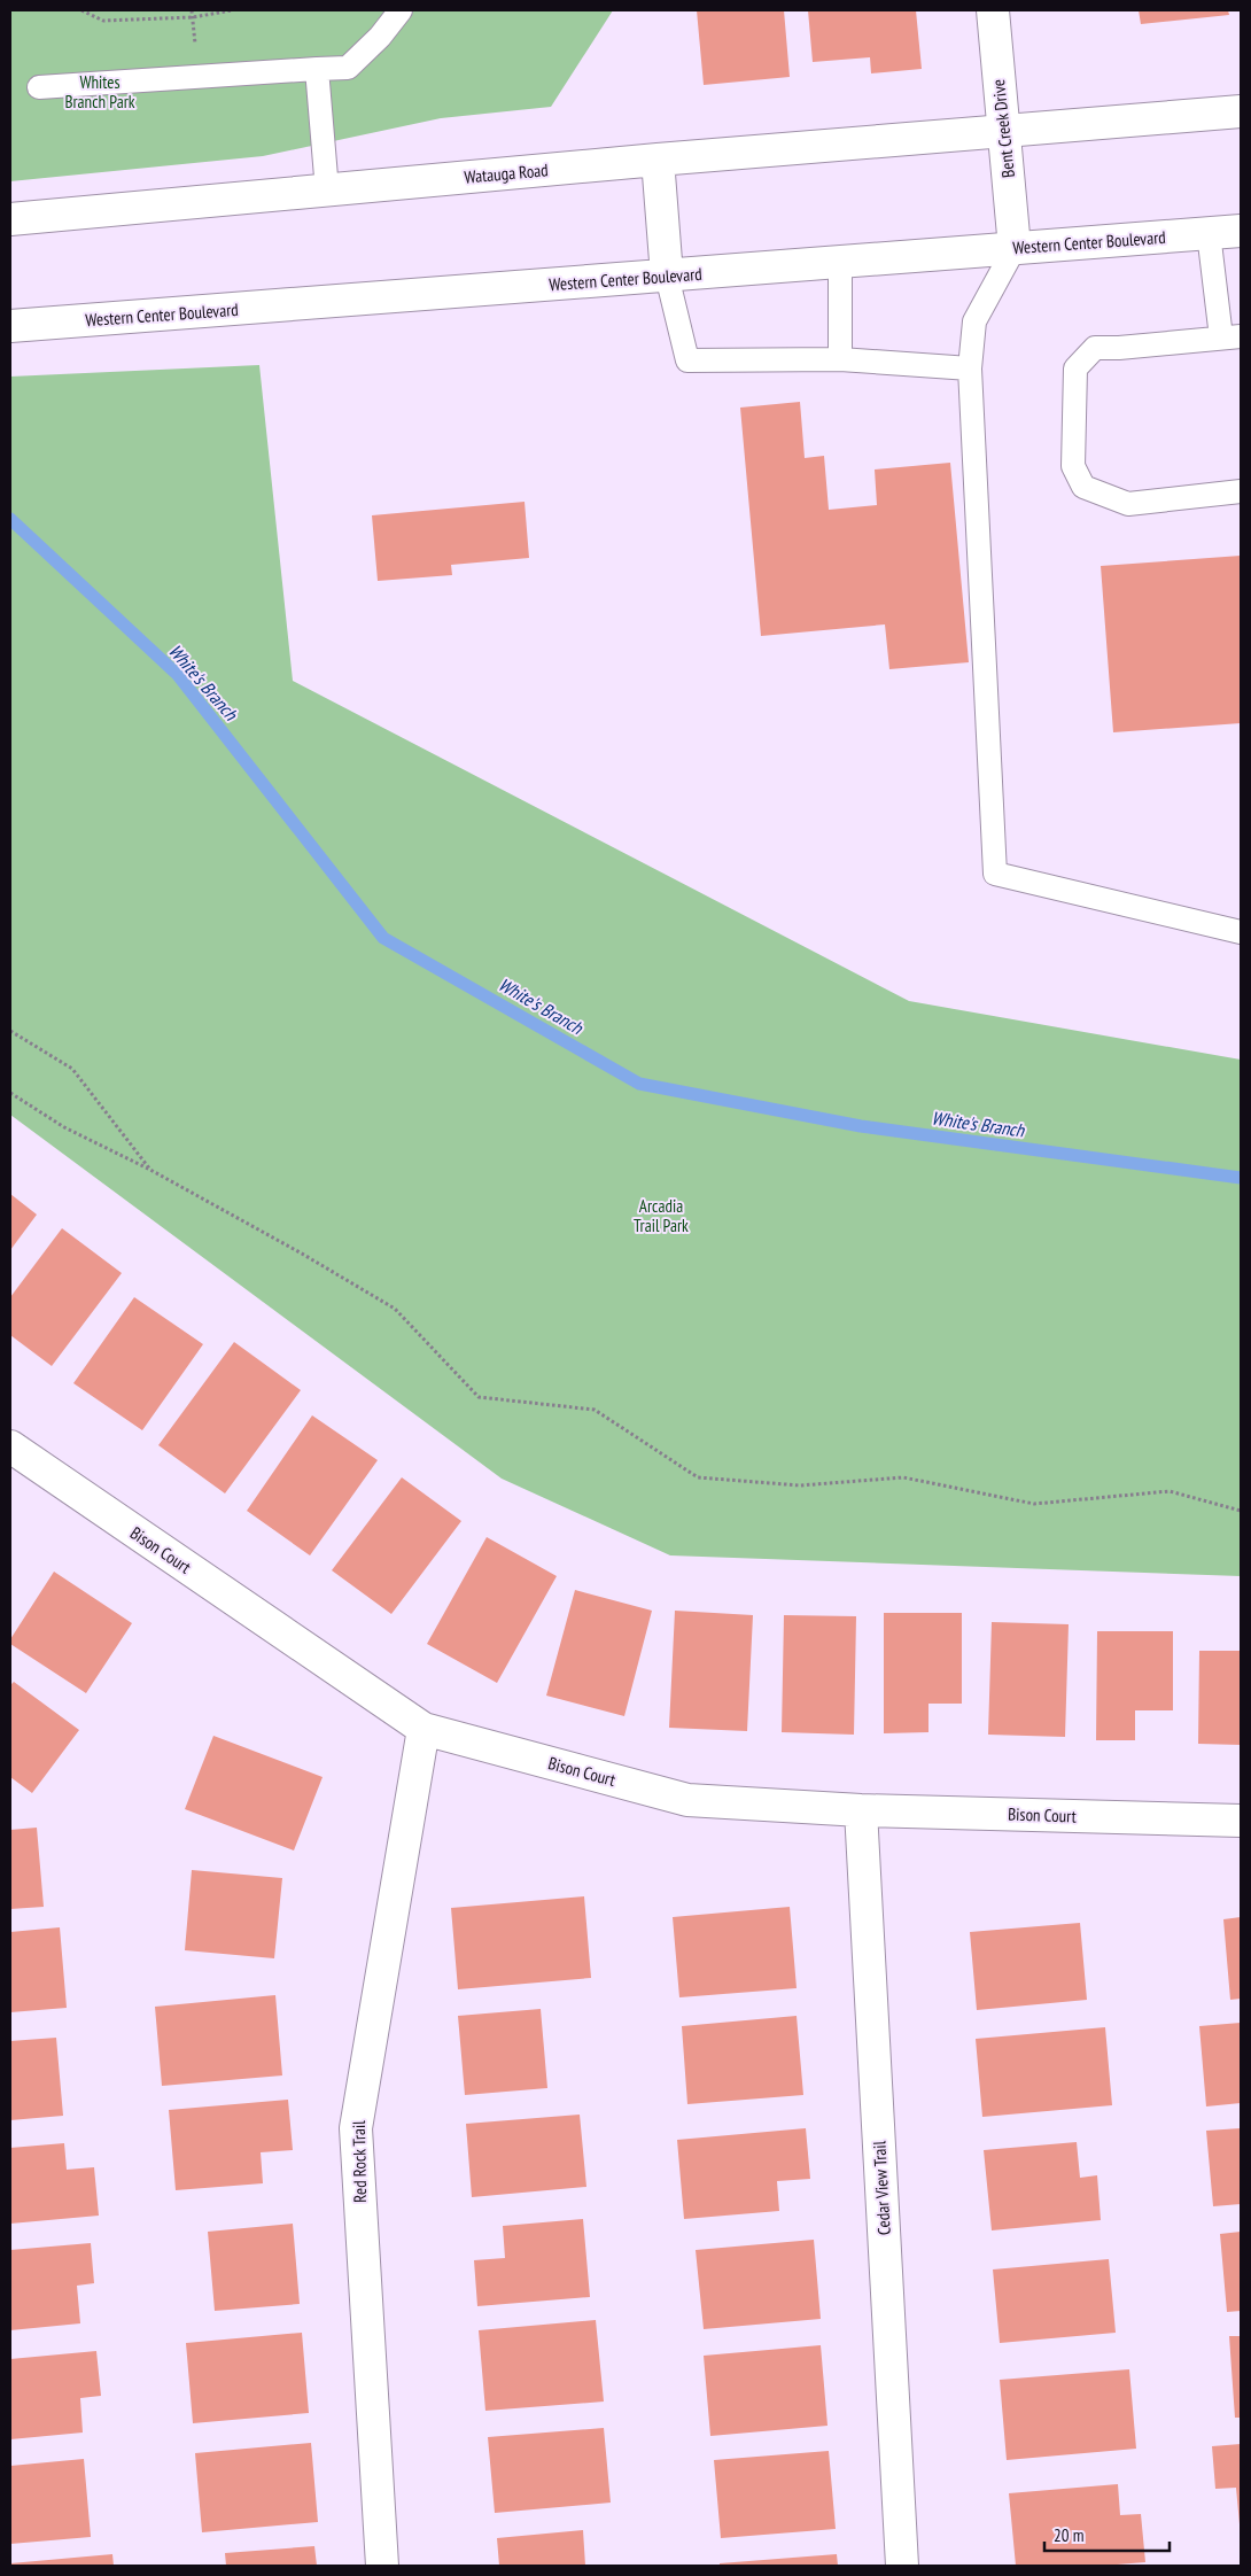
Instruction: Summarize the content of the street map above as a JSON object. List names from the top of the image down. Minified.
{"streets":{"street":["Bent Creek Drive","Watauga Road","Western Center Boulevard","Bison Court","Red Rock Trail","Cedar View Trail"]},"crossings":[["Bent Creek Drive","Watauga Road"],["Bent Creek Drive","Western Center Boulevard"],["Bison Court","Red Rock Trail"],["Bison Court","Cedar View Trail"]],"water":["White's Branch"],"parks":["Whites Branch Park","Arcadia Trail Park"],"scale_bar":"20 m"}
